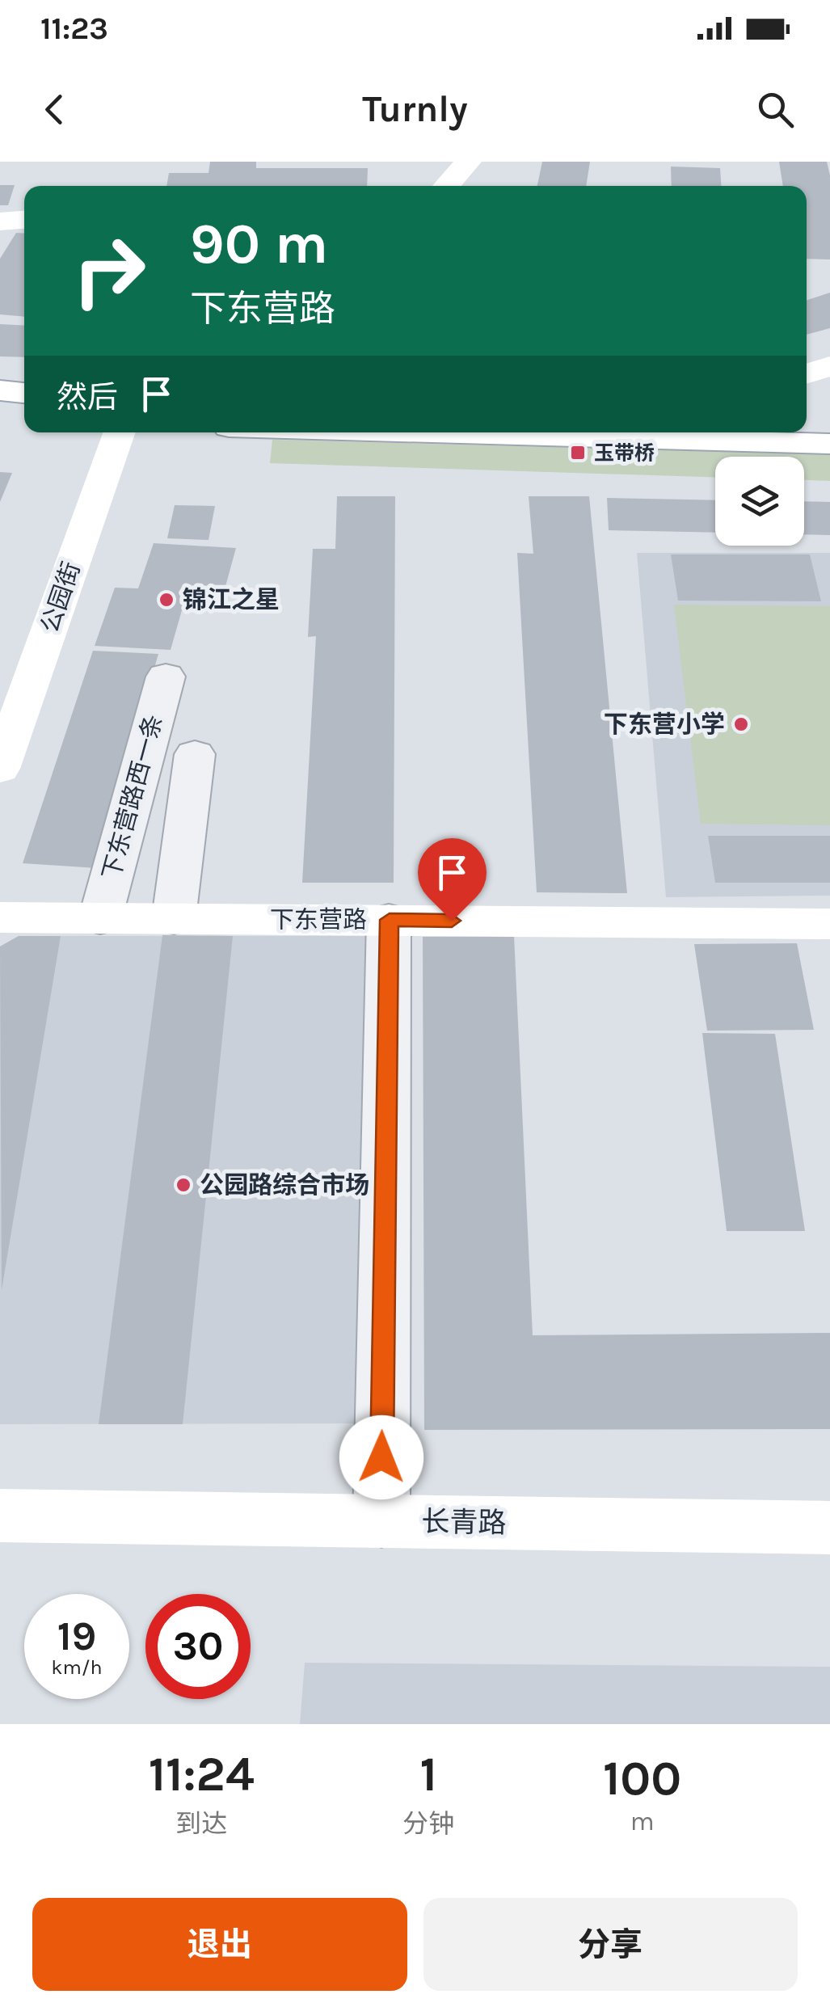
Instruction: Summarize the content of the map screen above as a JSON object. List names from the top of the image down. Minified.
{"streets":{"street":["公园街","下东营路西一条","下东营路","长青路"]},"crossings":[["下东营路西一条","下东营路"]],"places":{"transit":["玉带桥"],"other":["锦江之星","下东营小学","公园路综合市场"]},"page":{"status":"11:23","header":"Turnly","turn":["90 m","下东营路"],"then":"然后","speed":"19 km/h","limit":"30","eta":["11:24","到达","1","分钟","100","m"],"buttons":["退出","分享"]}}
